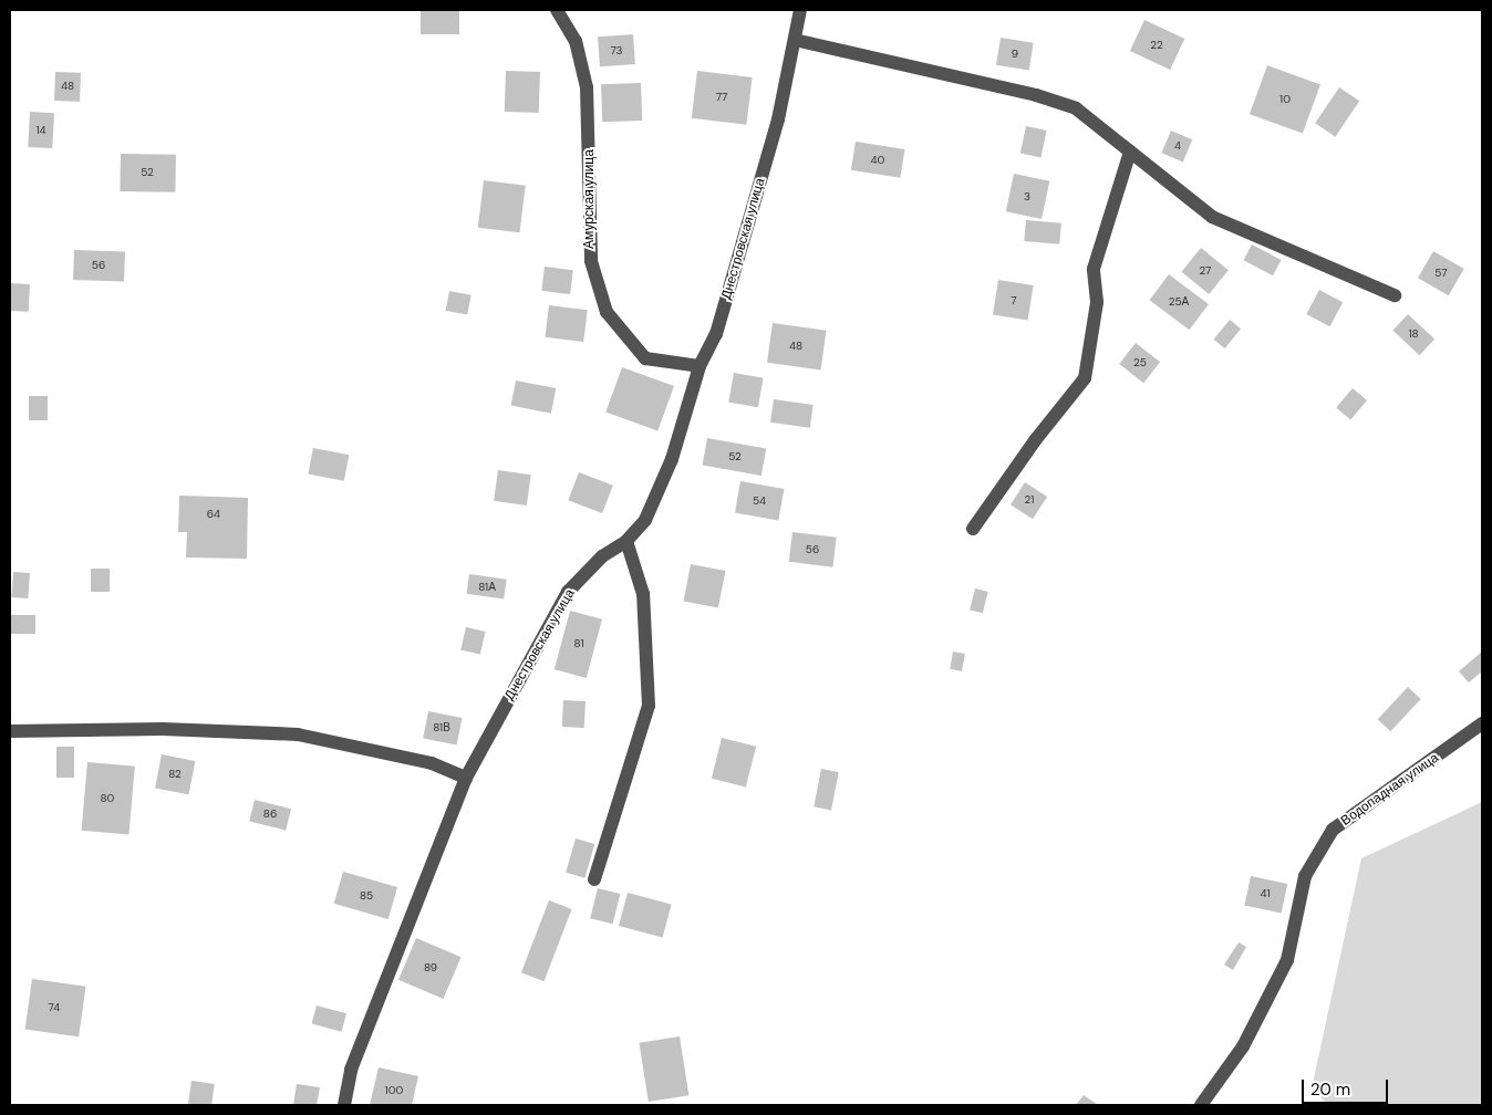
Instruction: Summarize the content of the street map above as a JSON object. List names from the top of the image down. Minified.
{"streets":{"street":["Амурская улица","Днестровская улица","Водопадная улица"]},"crossings":[["Амурская улица","Днестровская улица"]],"house_numbers":["22","73","9","48","77","10","14","4","40","52","3","56","27","57","7","25А","18","48","25","52","21","54","64","56","81А","81","81В","82","80","86","41","85","89","74","100"],"scale_bar":"20 m"}
